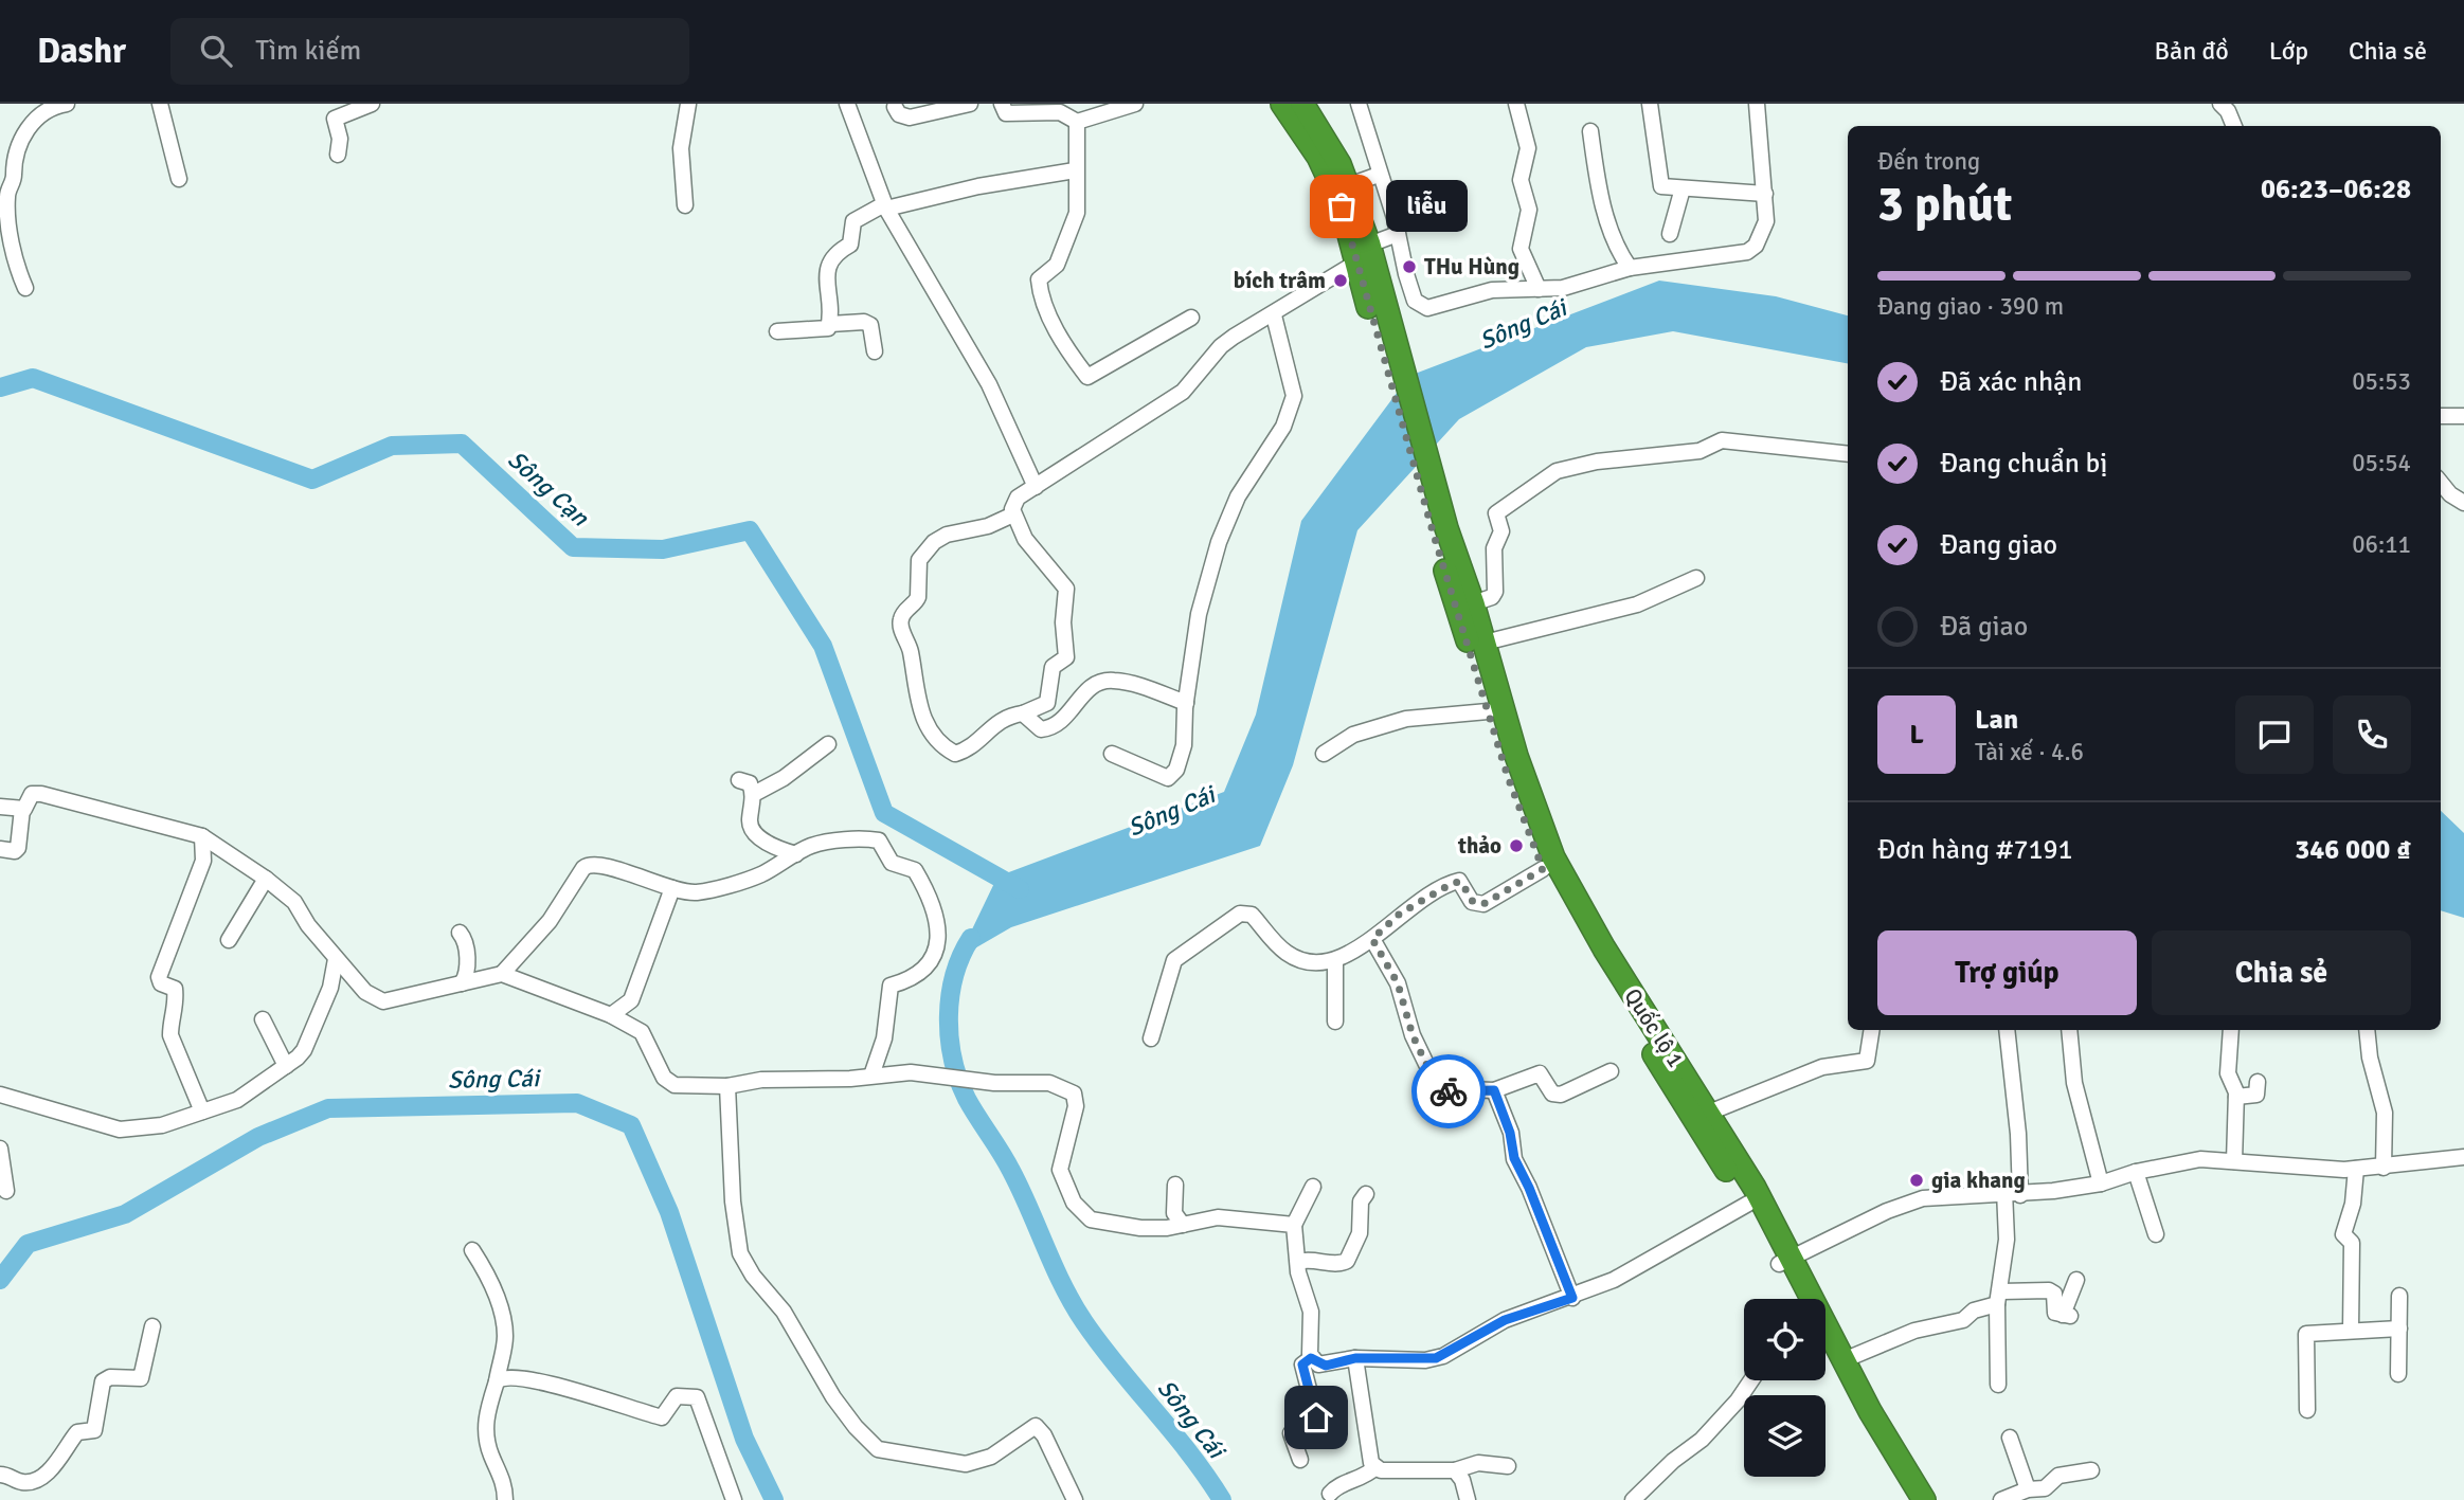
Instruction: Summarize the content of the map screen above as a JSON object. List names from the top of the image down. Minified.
{"streets":{"highway":["Quốc lộ 1"]},"water":["Sông Cái","Sông Cạn"],"places":["liễu","THu Hùng","bích trâm","thảo","gia khang"],"page":{"header":"Dashr","search":"Tìm kiếm","nav":["Bản đồ","Lớp","Chia sẻ"],"heading":["3 phút","Đến trong","06:23–06:28"],"panel":["Lan","Tài xế · 4.6","Đơn hàng #7191","346 000 ₫"],"bubble":"liễu","bar":"Đang giao · 390 m","list":[["Đã xác nhận","05:53"],["Đang chuẩn bị","05:54"],["Đang giao","06:11"],"Đã giao"],"round":"L","buttons":["Trợ giúp","Chia sẻ"]}}
